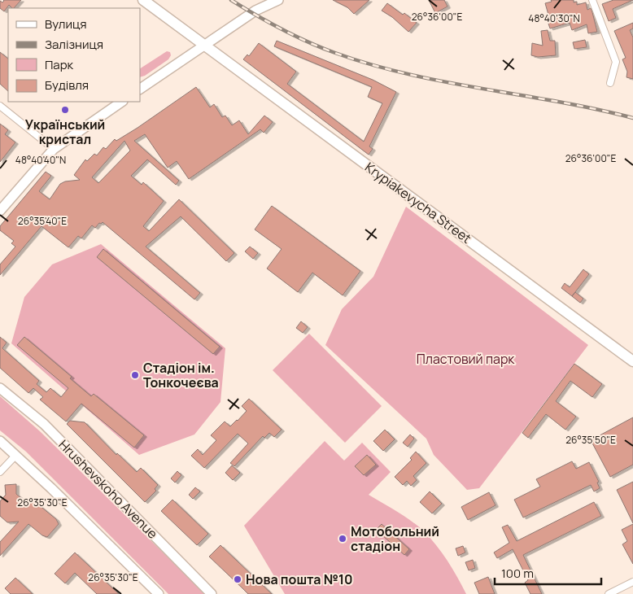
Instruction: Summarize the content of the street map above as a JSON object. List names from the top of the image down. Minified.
{"streets":{"main road":["Krypiakevycha Street","Hrushevskoho Avenue"]},"parks":["Пластовий парк"],"places":["Український кристал","Стадіон ім. Тонкочеєва","Мотобольний стадіон","Нова пошта №10"],"legend":["Вулиця","Залізниця","Парк","Будівля"],"scale_bar":"100 m","coordinates":["26°36'00\"E","48°40'30\"N","48°40'40\"N","26°35'40\"E","26°35'50\"E","26°35'30\"E"]}
